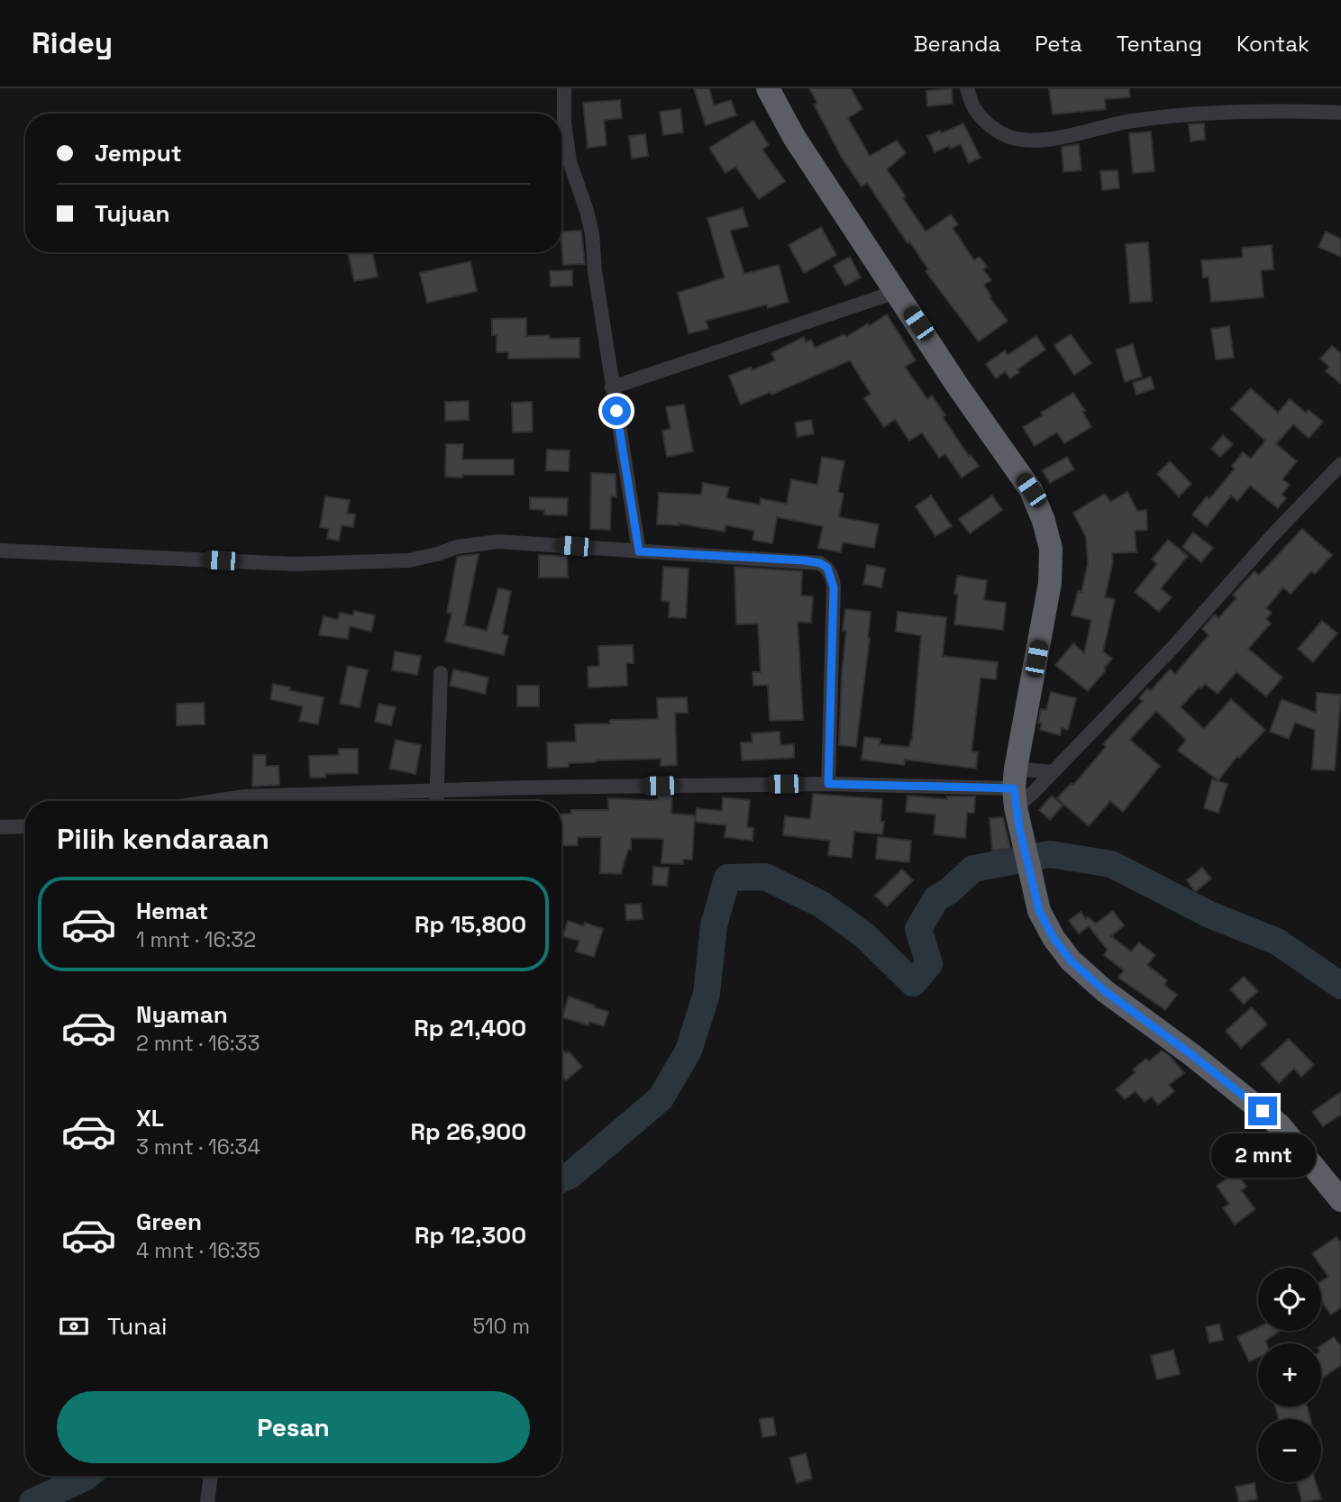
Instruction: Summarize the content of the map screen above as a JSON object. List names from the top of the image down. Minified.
{"page":{"header":"Ridey","nav":["Beranda","Peta","Tentang","Kontak"],"banner":["Jemput","Tujuan"],"heading":"Pilih kendaraan","list":[{"name":"Hemat","note":"1 mnt · 16:32","value":"Rp 15,800"},{"name":"Nyaman","note":"2 mnt · 16:33","value":"Rp 21,400"},{"name":"XL","note":"3 mnt · 16:34","value":"Rp 26,900"},{"name":"Green","note":"4 mnt · 16:35","value":"Rp 12,300"}],"bubble":"2 mnt","map_buttons":["+","−"],"pay":["Tunai","510 m"],"buttons":"Pesan"}}
